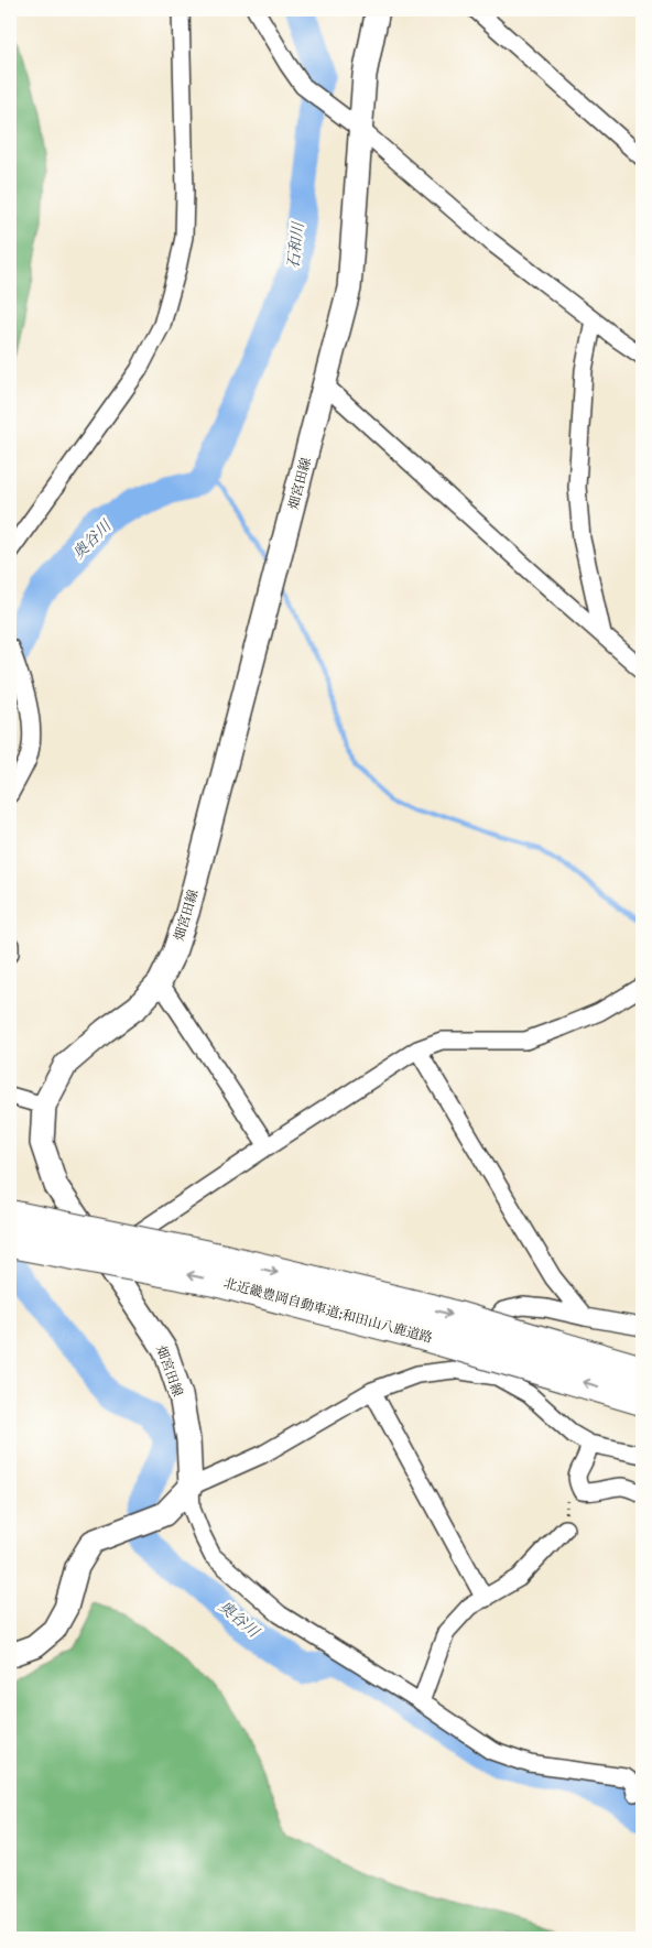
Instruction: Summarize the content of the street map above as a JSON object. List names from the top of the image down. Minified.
{"streets":{"highway":["北近畿豊岡自動車道;和田山八鹿道路"],"main road":["畑宮田線"]},"water":["石和川","奥谷川"]}
